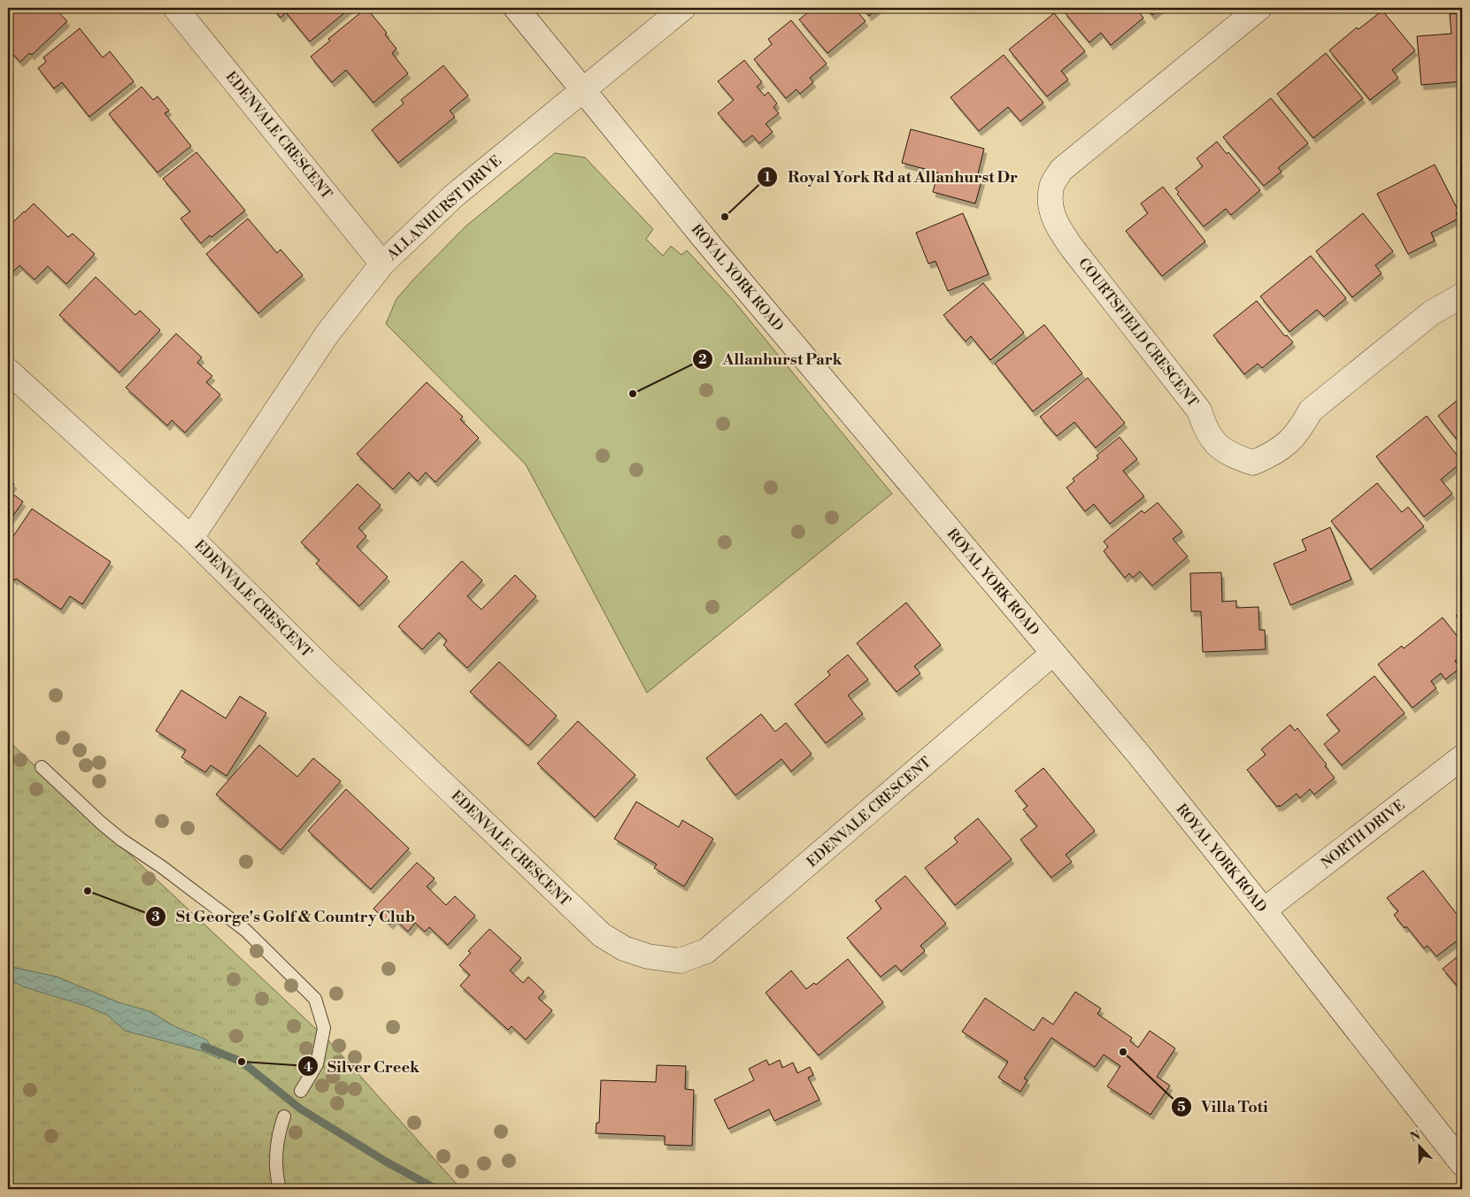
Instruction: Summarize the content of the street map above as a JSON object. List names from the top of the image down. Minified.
{"streets":{"street":["EDENVALE CRESCENT","ALLANHURST DRIVE","ROYAL YORK ROAD","COURTSFIELD CRESCENT","NORTH DRIVE"]},"crossings":[["EDENVALE CRESCENT","ALLANHURST DRIVE"],["EDENVALE CRESCENT","ROYAL YORK ROAD"],["ALLANHURST DRIVE","ROYAL YORK ROAD"],["ROYAL YORK ROAD","NORTH DRIVE"]],"places":["Royal York Rd at Allanhurst Dr","Allanhurst Park","St George's Golf & Country Club","Villa Toti","Silver Creek"],"north":"top"}
